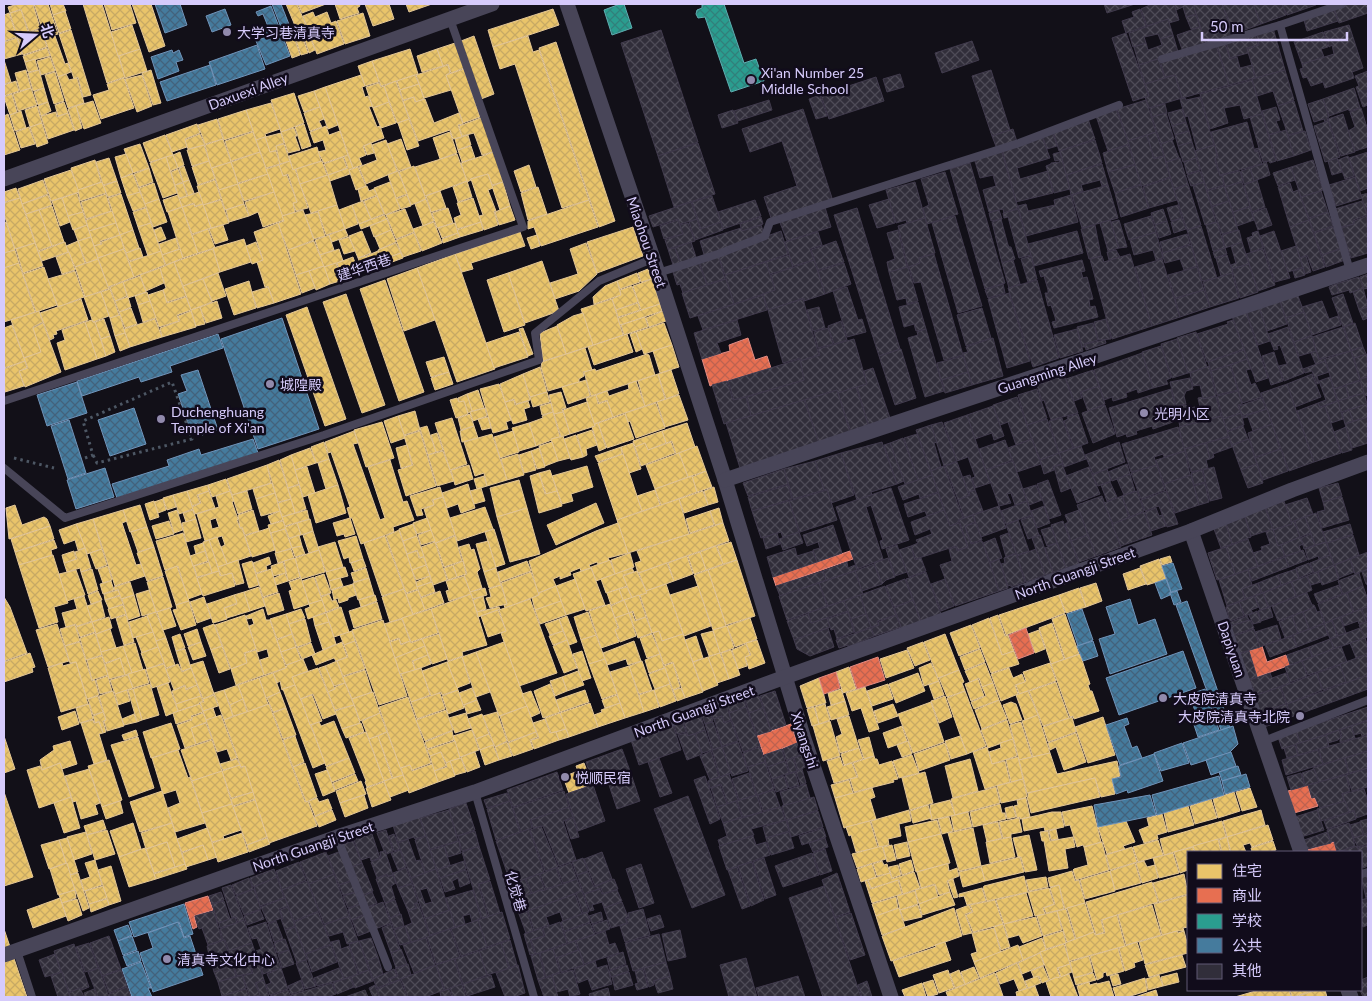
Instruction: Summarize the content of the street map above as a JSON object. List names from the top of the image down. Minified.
{"streets":{"street":["Daxuexi Alley","Miaohou Street","Guangming Alley","North Guangji Street","Dapiyuan","Xiyangshi"],"lane":["建华西巷","化觉巷"]},"crossings":[["Daxuexi Alley","建华西巷"],["Miaohou Street","Guangming Alley"],["Miaohou Street","Xiyangshi"],["Guangming Alley","Xiyangshi"],["North Guangji Street","Dapiyuan"],["North Guangji Street","Xiyangshi"],["North Guangji Street","化觉巷"]],"places":["大学习巷清真寺","Xi'an Number 25 Middle School","城隍殿","光明小区","Duchenghuang Temple of Xi'an","大皮院清真寺","大皮院清真寺北院","悦顺民宿","清真寺文化中心"],"legend":["住宅","商业","学校","公共","其他"],"scale_bar":"50 m","north":"right"}
